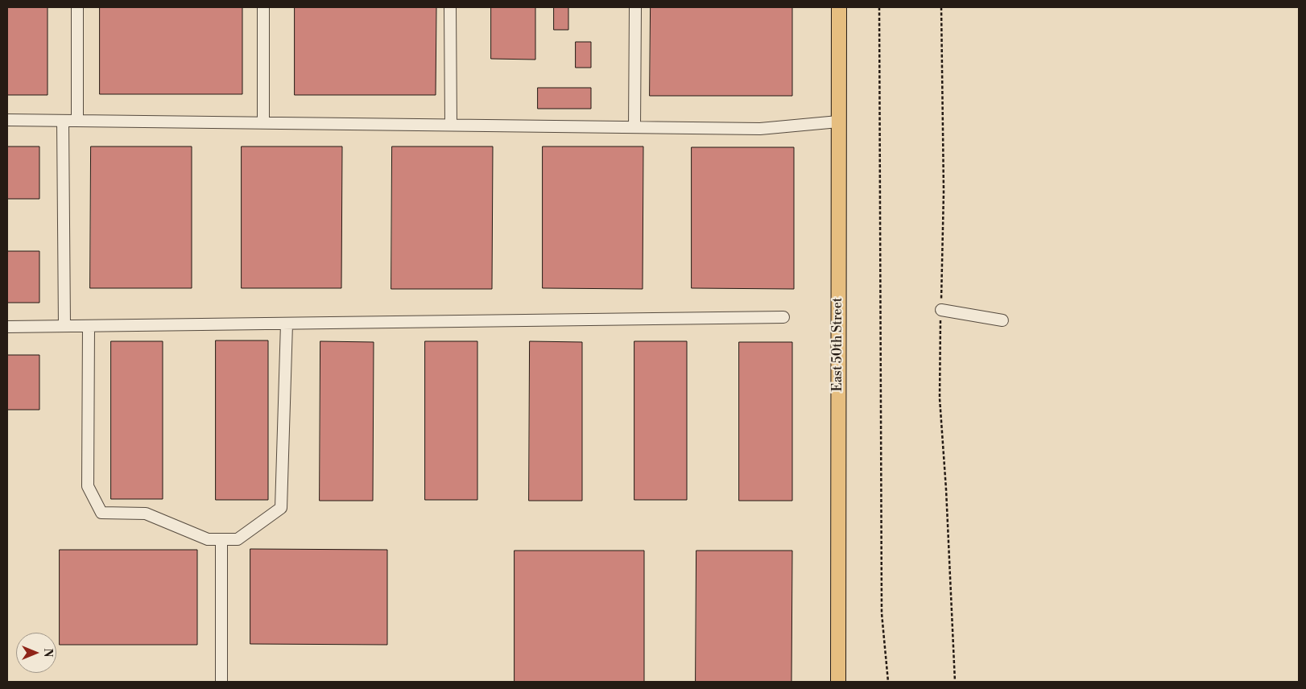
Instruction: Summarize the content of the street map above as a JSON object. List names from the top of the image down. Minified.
{"streets":{"main road":["East 50th Street"]},"north":"right"}
